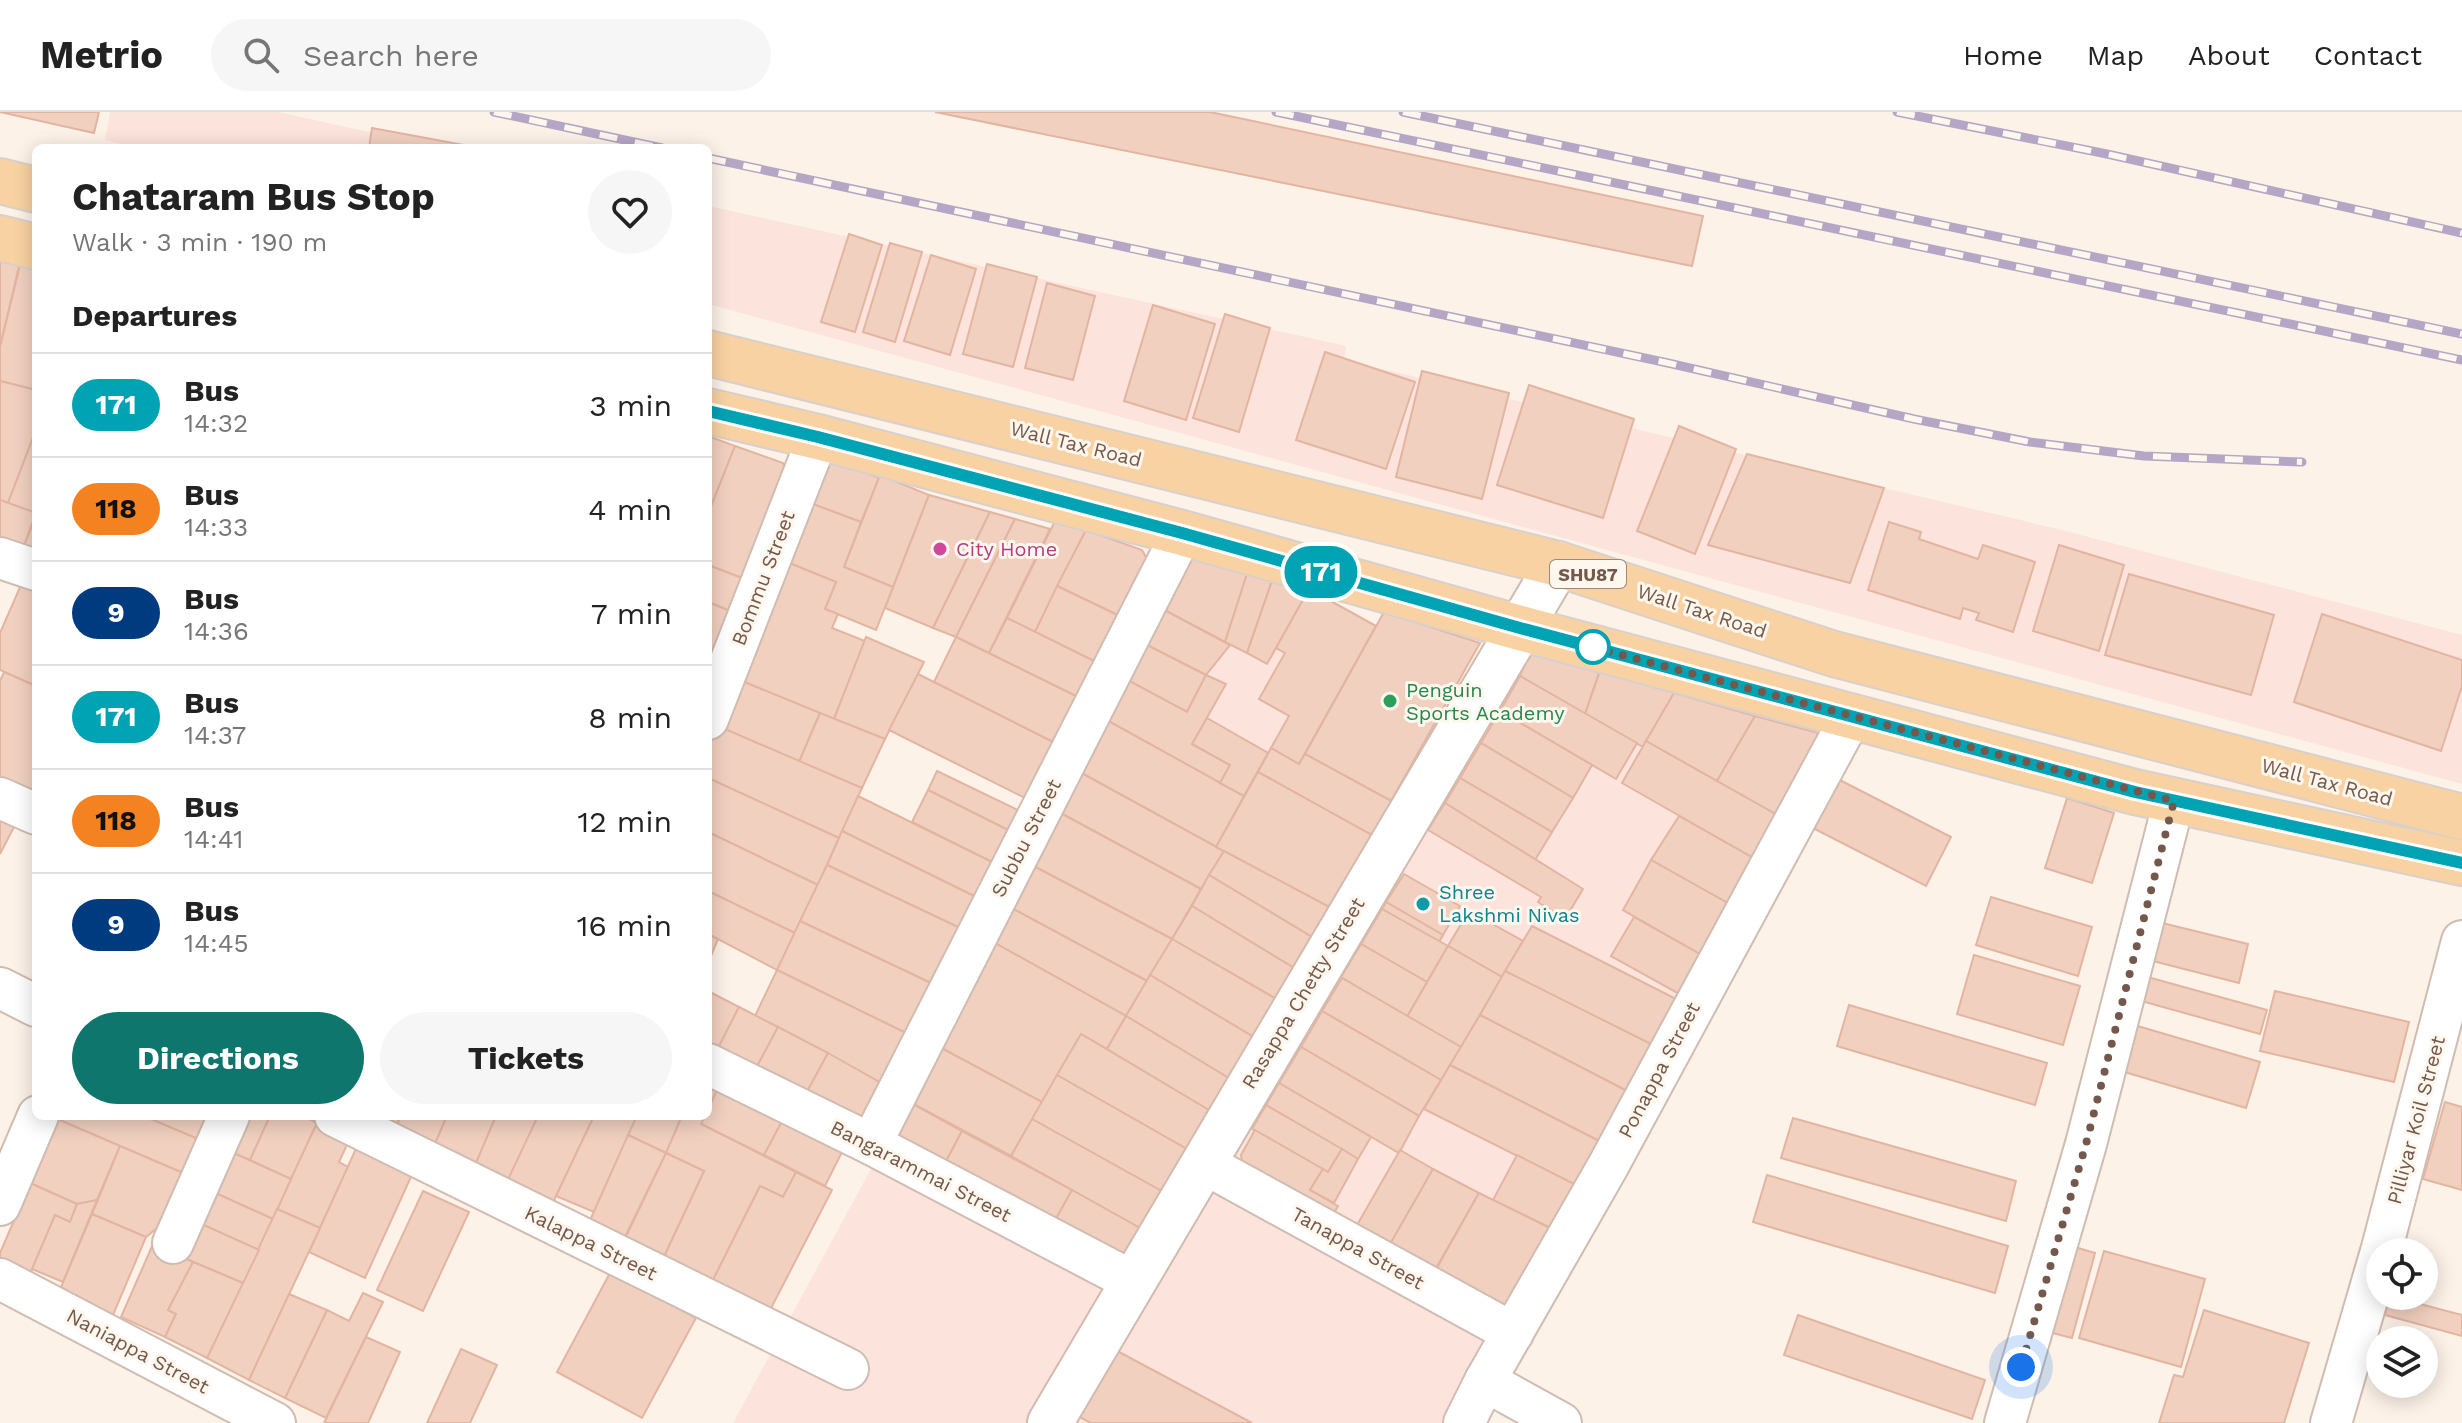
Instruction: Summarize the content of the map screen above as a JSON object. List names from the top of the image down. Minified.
{"streets":{"main road":["Wall Tax Road","SHU87"],"street":["Bommu Street","Subbu Street","Rasappa Chetty Street","Ponappa Street","Pilliyar Koil Street","Bangarammai Street","Kalappa Street","Tanappa Street","Naniappa Street"]},"crossings":[["Wall Tax Road","Rasappa Chetty Street"],["Subbu Street","Bangarammai Street"],["Rasappa Chetty Street","Bangarammai Street"],["Rasappa Chetty Street","Tanappa Street"],["Ponappa Street","Tanappa Street"]],"places":["City Home","Penguin Sports Academy","Shree Lakshmi Nivas"],"lines":["bus line 171"],"page":{"header":"Metrio","search":"Search here","nav":["Home","Map","About","Contact"],"on_map":"171","heading":[["Chataram Bus Stop","Walk · 3 min · 190 m"],"Departures"],"list":[{"mark":"171","name":"Bus","note":"14:32","value":"3 min"},{"mark":"118","name":"Bus","note":"14:33","value":"4 min"},{"mark":"9","name":"Bus","note":"14:36","value":"7 min"},{"mark":"171","name":"Bus","note":"14:37","value":"8 min"},{"mark":"118","name":"Bus","note":"14:41","value":"12 min"},{"mark":"9","name":"Bus","note":"14:45","value":"16 min"}],"buttons":["Directions","Tickets"]}}
